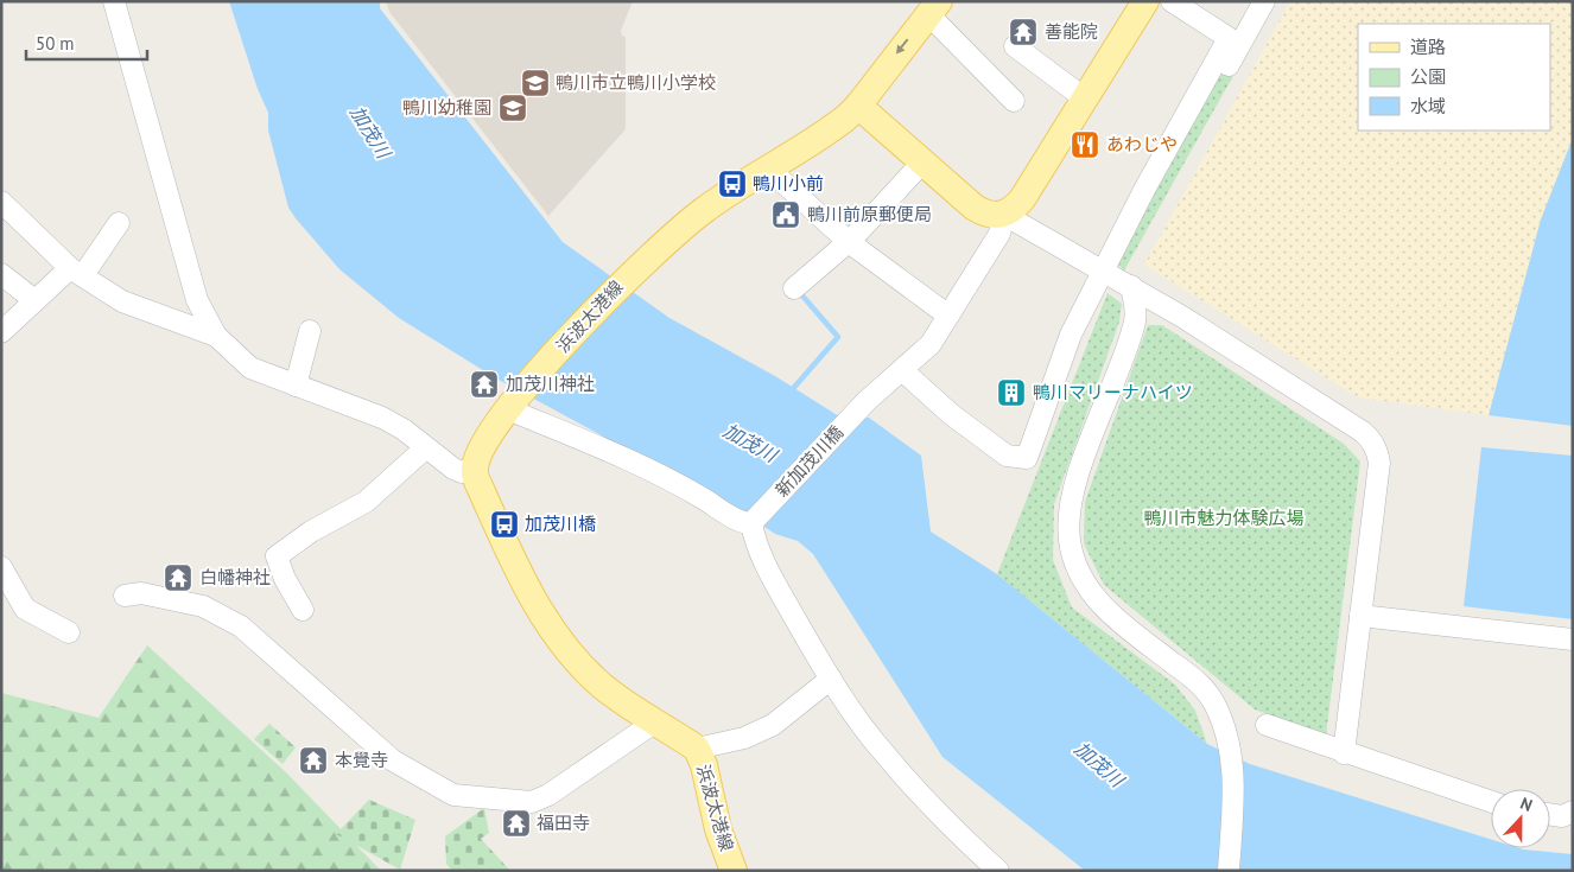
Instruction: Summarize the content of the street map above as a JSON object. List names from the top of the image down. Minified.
{"streets":{"main road":["浜波太港線"],"street":["新加茂川橋"]},"water":["加茂川"],"parks":["鴨川市魅力体験広場"],"places":{"temple":["善能院","加茂川神社","白幡神社","本覺寺","福田寺"],"school or university":["鴨川市立鴨川小学校","鴨川幼稚園"],"restaurant":["あわじや"],"bus stop":["鴨川小前","加茂川橋"],"public building":["鴨川前原郵便局"],"building":["鴨川マリーナハイツ"]},"legend":["道路","公園","水域"],"scale_bar":"50 m","north":"top"}
